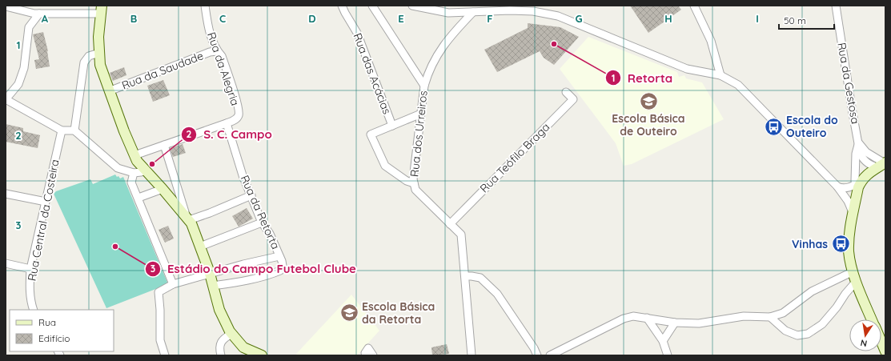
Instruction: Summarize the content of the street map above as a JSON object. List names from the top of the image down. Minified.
{"streets":{"street":["Rua da Alegria","Rua da Saudade","Rua das Acácias","Rua da Gestosa","Rua dos Urreiros","Rua Teófilo Braga","Rua da Retorta","Rua Central da Costeira"]},"crossings":[["Rua da Alegria","Rua da Saudade"],["Rua da Alegria","Rua da Retorta"],["Rua dos Urreiros","Rua Teófilo Braga"]],"places":{"other":["Retorta","S. C. Campo","Estádio do Campo Futebol Clube"],"school or university":["Escola Básica de Outeiro","Escola Básica da Retorta"],"bus stop":["Escola do Outeiro","Vinhas"]},"legend":["Rua","Edifício"],"scale_bar":"50 m","north":"bottom","grid":{"columns":["A","B","C","D","E","F","G","H","I"],"rows":["1","2","3"]}}
